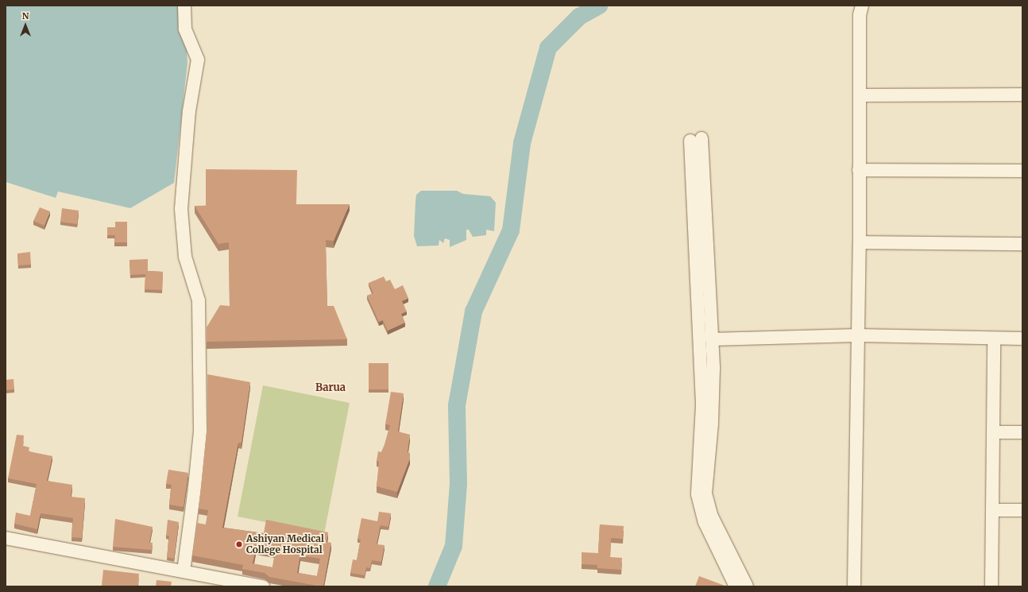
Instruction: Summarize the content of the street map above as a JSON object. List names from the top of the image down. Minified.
{"districts":["Barua"],"places":["Ashiyan Medical College Hospital"],"north":"top"}
